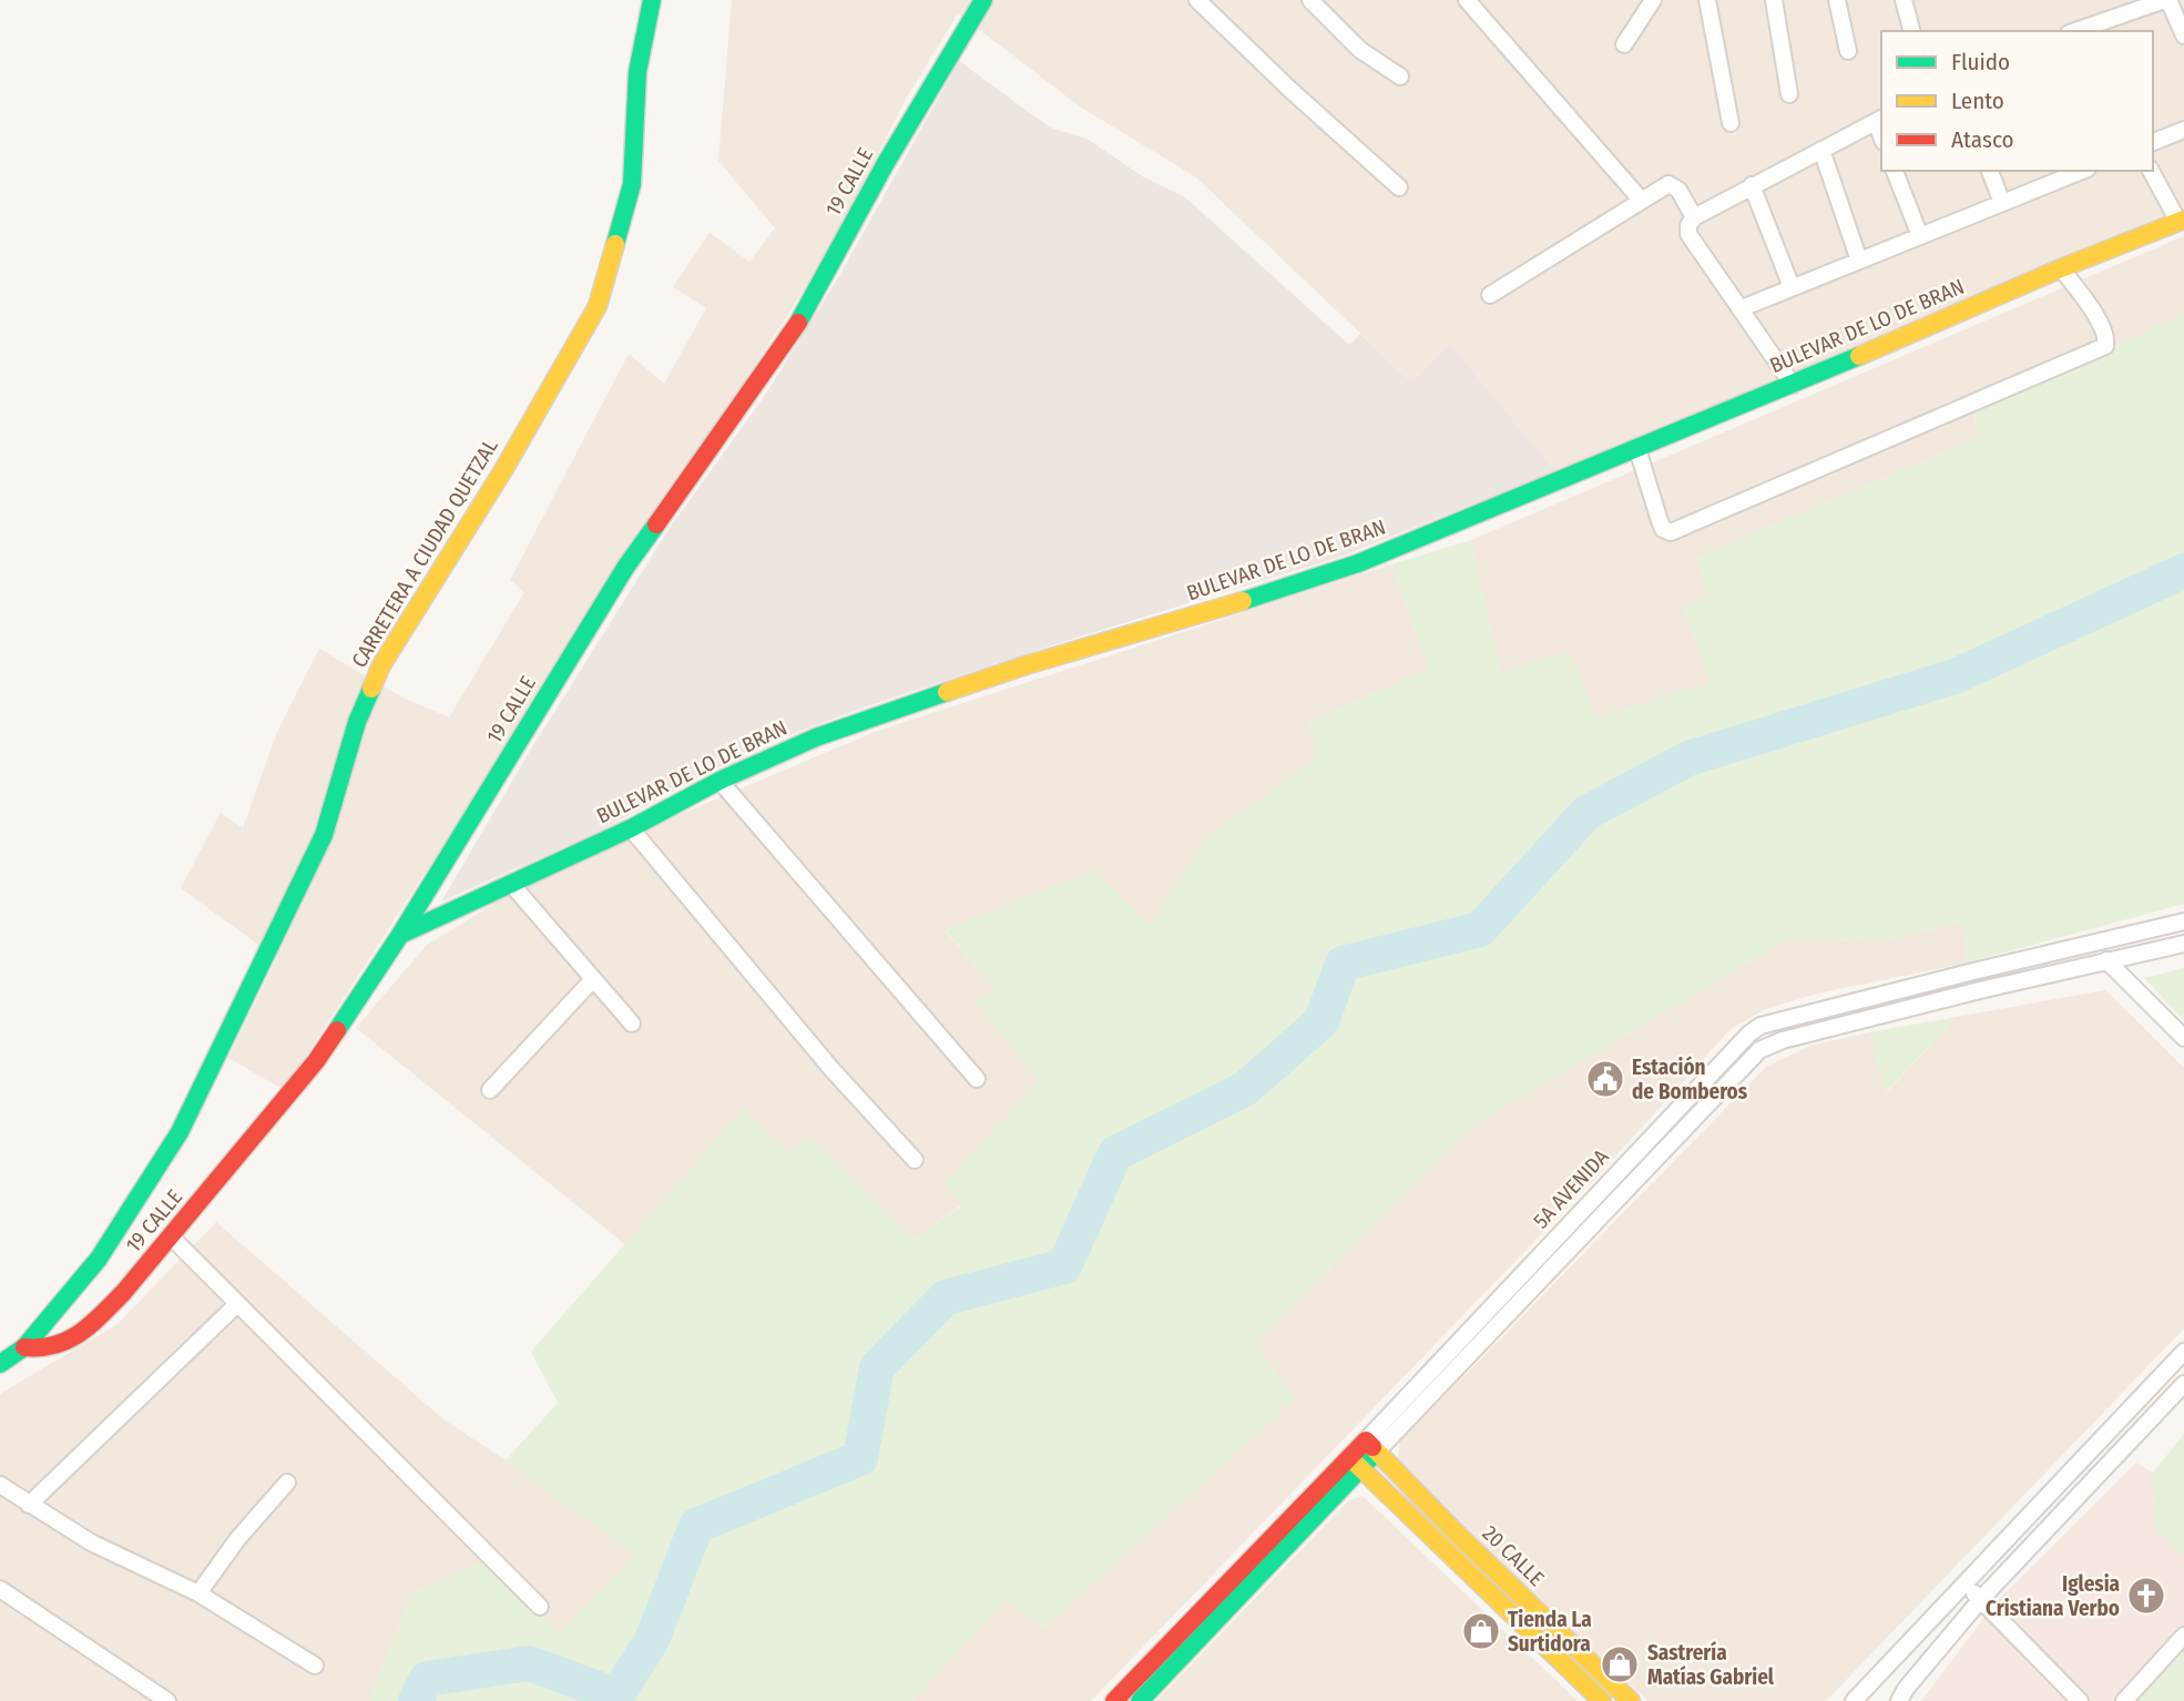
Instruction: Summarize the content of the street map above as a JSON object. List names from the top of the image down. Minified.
{"streets":{"street":["19 CALLE","BULEVAR DE LO DE BRAN","CARRETERA A CIUDAD QUETZAL","5A AVENIDA","20 CALLE"]},"crossings":[["19 CALLE","BULEVAR DE LO DE BRAN"],["19 CALLE","CARRETERA A CIUDAD QUETZAL"],["5A AVENIDA","20 CALLE"]],"places":{"public building":["Estación de Bomberos"],"church":["Iglesia Cristiana Verbo"],"shop":["Tienda La Surtidora","Sastrería Matías Gabriel"]},"legend":["Fluido","Lento","Atasco"]}
